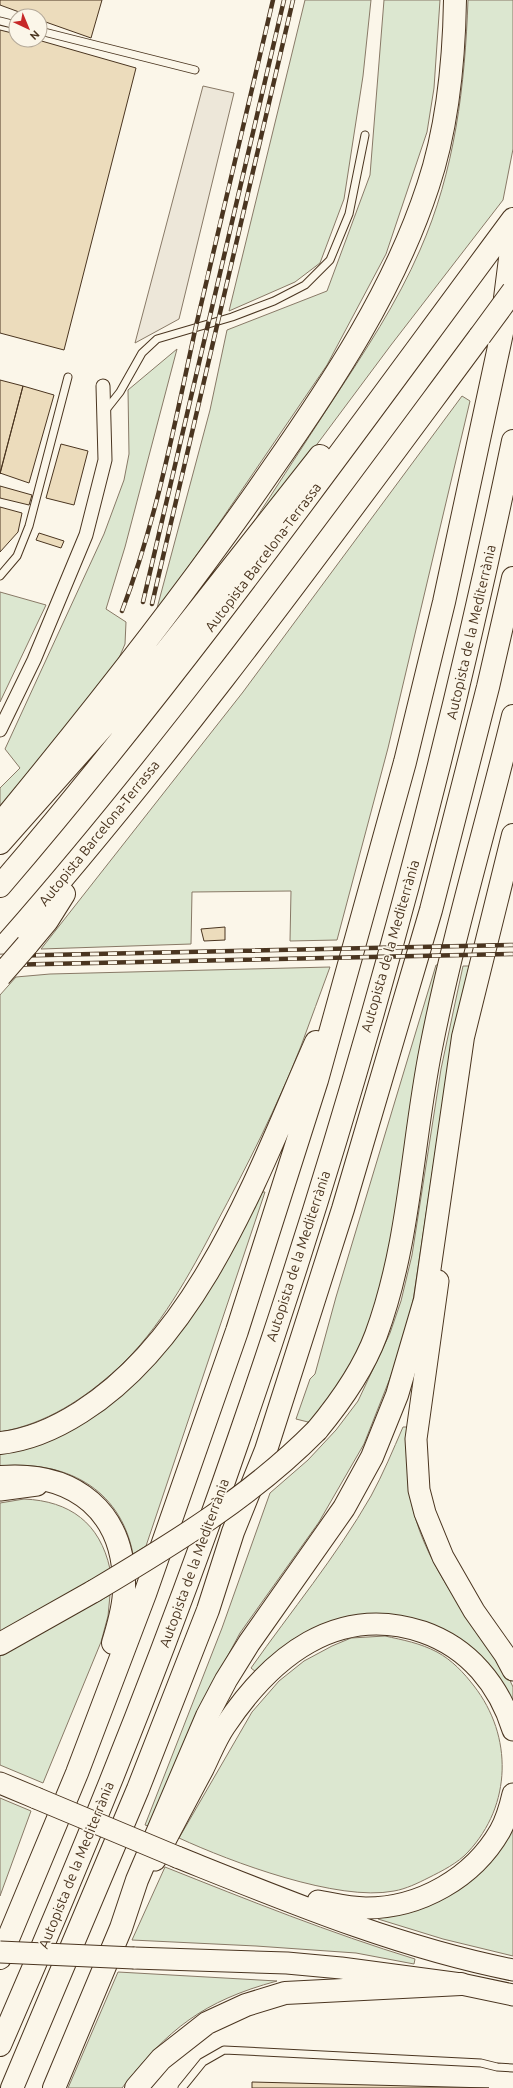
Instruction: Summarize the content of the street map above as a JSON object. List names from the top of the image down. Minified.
{"streets":{"highway":["Autopista Barcelona-Terrassa","Autopista de la Mediterrània"]},"north":"bottom right"}
